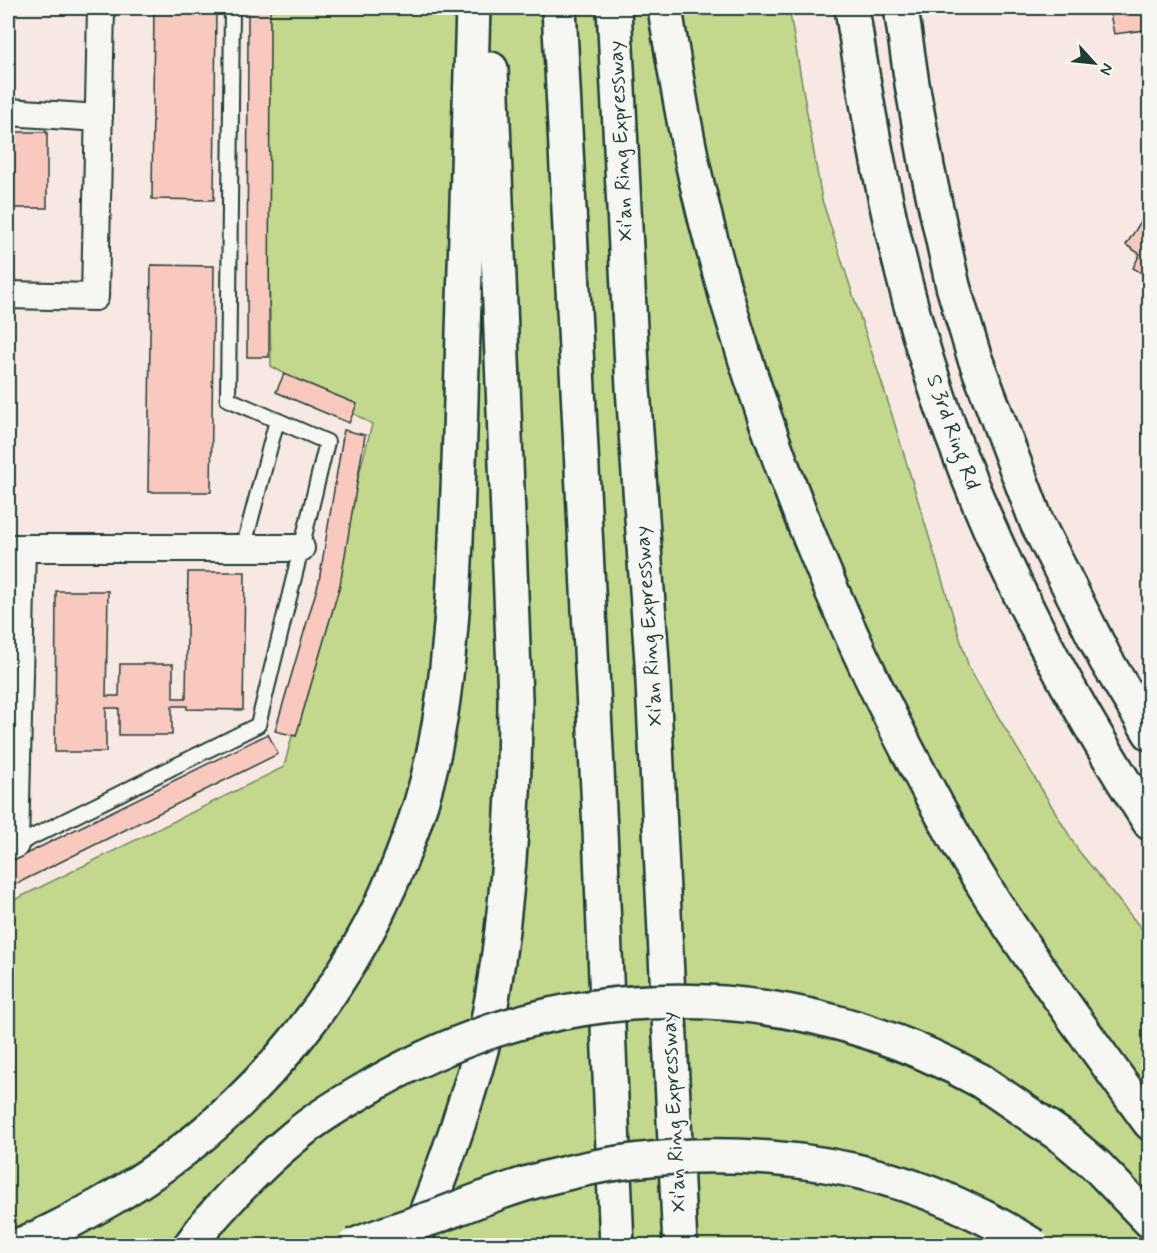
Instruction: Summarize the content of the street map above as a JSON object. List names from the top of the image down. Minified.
{"streets":{"highway":["Xi'an Ring Expressway","S 3rd Ring Rd"]},"north":"bottom right"}
